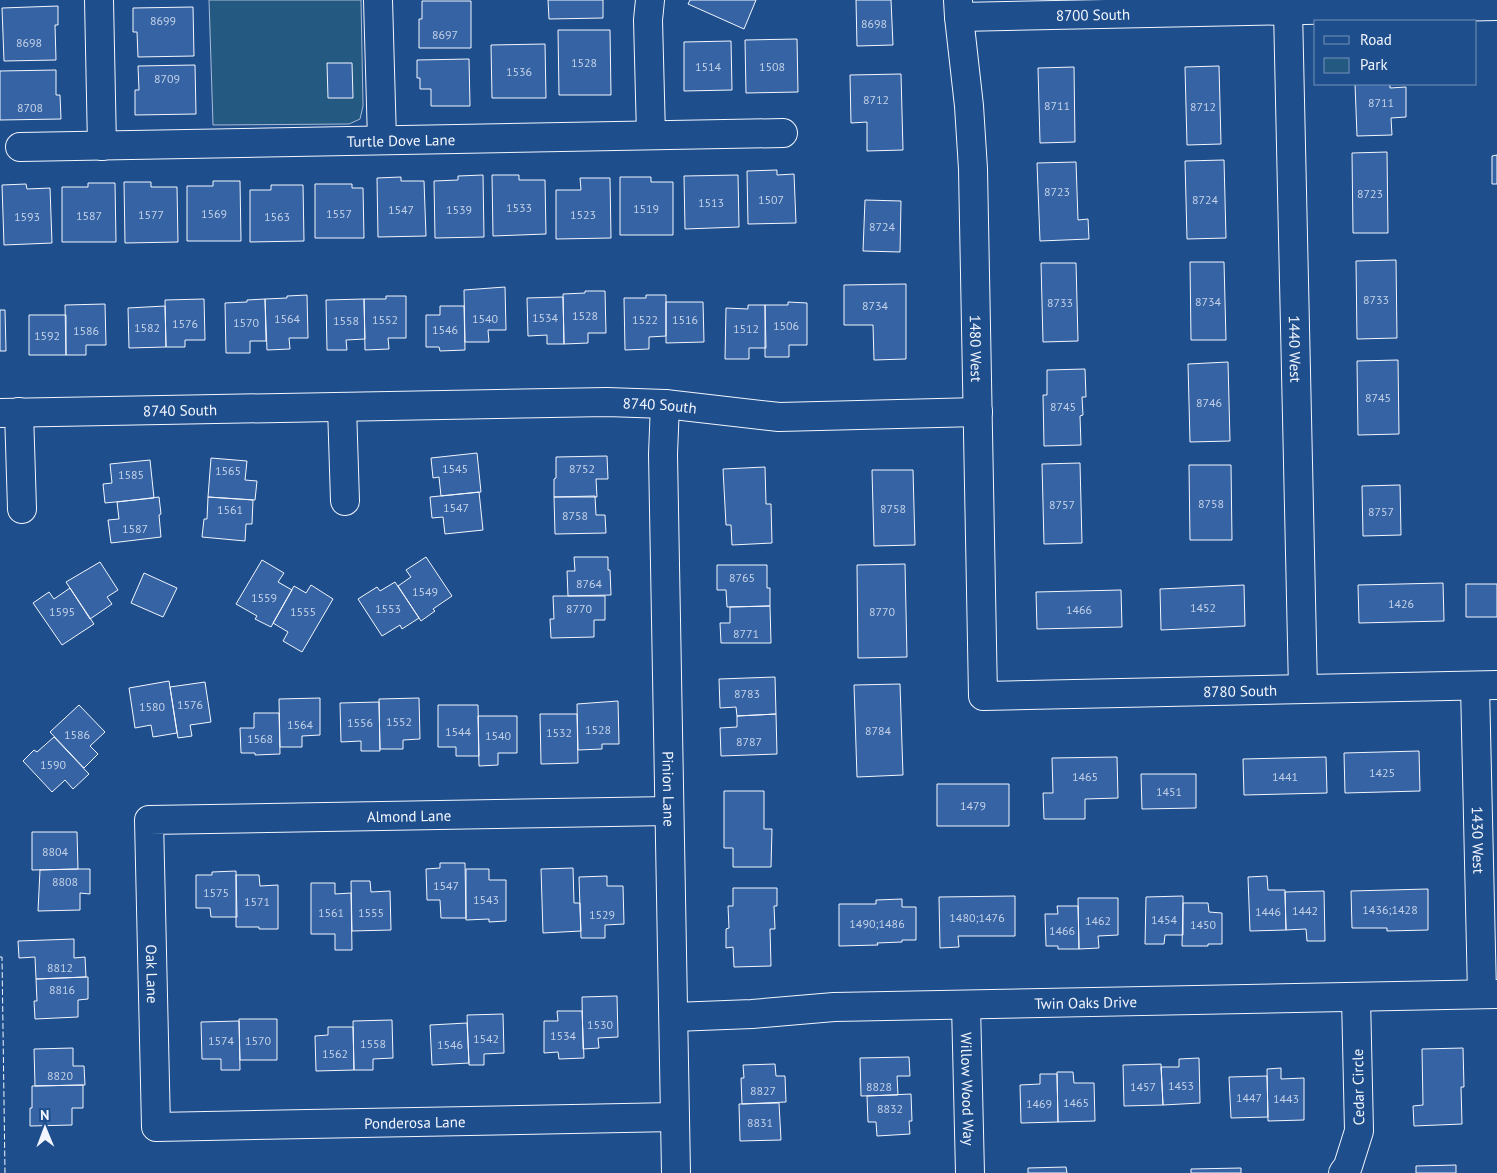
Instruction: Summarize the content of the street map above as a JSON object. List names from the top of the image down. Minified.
{"streets":{"street":["8700 South","Turtle Dove Lane","1480 West","1440 West","8740 South","8780 South","Pinion Lane","Almond Lane","1430 West","Oak Lane","Twin Oaks Drive","Cedar Circle","Willow Wood Way","Ponderosa Lane"]},"crossings":[["8700 South","1480 West"],["8700 South","1440 West"],["1480 West","8740 South"],["1480 West","8780 South"],["1440 West","8780 South"],["8740 South","Pinion Lane"],["8780 South","1430 West"],["Pinion Lane","Almond Lane"],["Pinion Lane","Twin Oaks Drive"],["Pinion Lane","Ponderosa Lane"],["Almond Lane","Oak Lane"],["1430 West","Twin Oaks Drive"],["Oak Lane","Ponderosa Lane"],["Twin Oaks Drive","Cedar Circle"],["Twin Oaks Drive","Willow Wood Way"]],"house_numbers":["8699","8698","8697","8698","1528","1514","1508","1536","8709","8712","8711","8711","8712","8708","8723","8723","1507","8724","1513","1533","1519","1547","1539","1569","1557","1577","1523","1587","1593","1563","8724","8733","8734","8733","8734","1528","1534","1564","1540","1552","1522","1516","1558","1570","1576","1506","1582","1512","1546","1586","1592","8745","8746","8745","1545","8752","1565","1585","8758","8757","1547","8758","1561","8757","8758","1587","8765","8764","1549","1559","1426","1452","1553","8770","1466","1595","1555","8770","8771","8783","1576","1580","1552","1556","1564","1528","8784","1544","1532","1586","1540","1568","8787","1590","1425","1465","1441","1451","1479","8804","8808","1547","1575","1543","1571","1436;1428","1442","1446","1561","1555","1529","1480;1476","1454","1462","1490;1486","1450","1466","8812","8816","1530","1534","1542","1574","1570","1558","1546","1562","8820","1453","8828","1457","8827","1447","1443","1465","1469","8832","8831"],"legend":["Road","Park"],"north":"top"}
